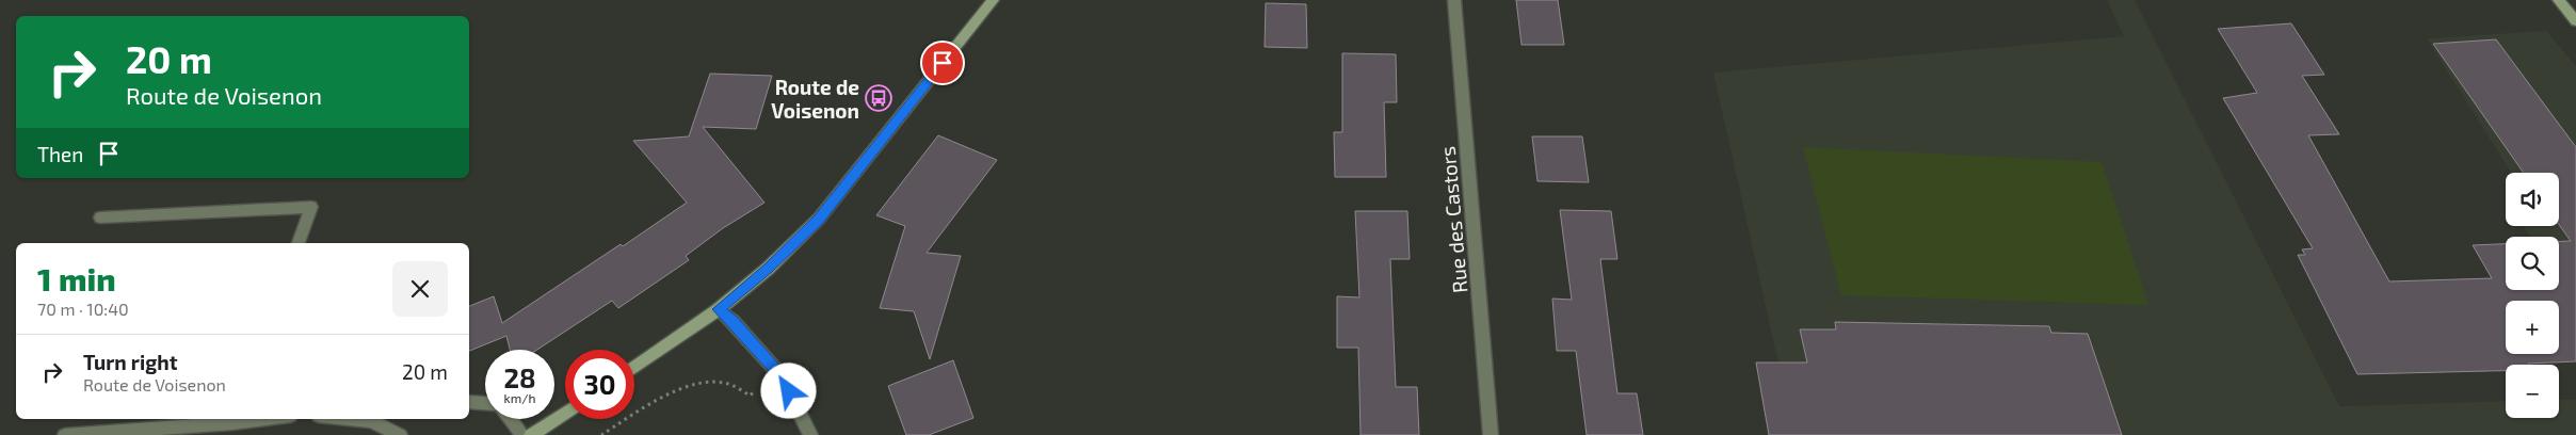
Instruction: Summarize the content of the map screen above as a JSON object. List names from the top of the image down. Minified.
{"streets":{"street":["Rue des Castors"]},"places":{"bus stop":["Route de Voisenon"]},"page":{"turn":["20 m","Route de Voisenon"],"then":"Then","map_buttons":["+","−"],"heading":["1 min","70 m · 10:40"],"list":[{"name":"Turn right","note":"Route de Voisenon","value":"20 m"}],"speed":"28 km/h","limit":"30"}}
